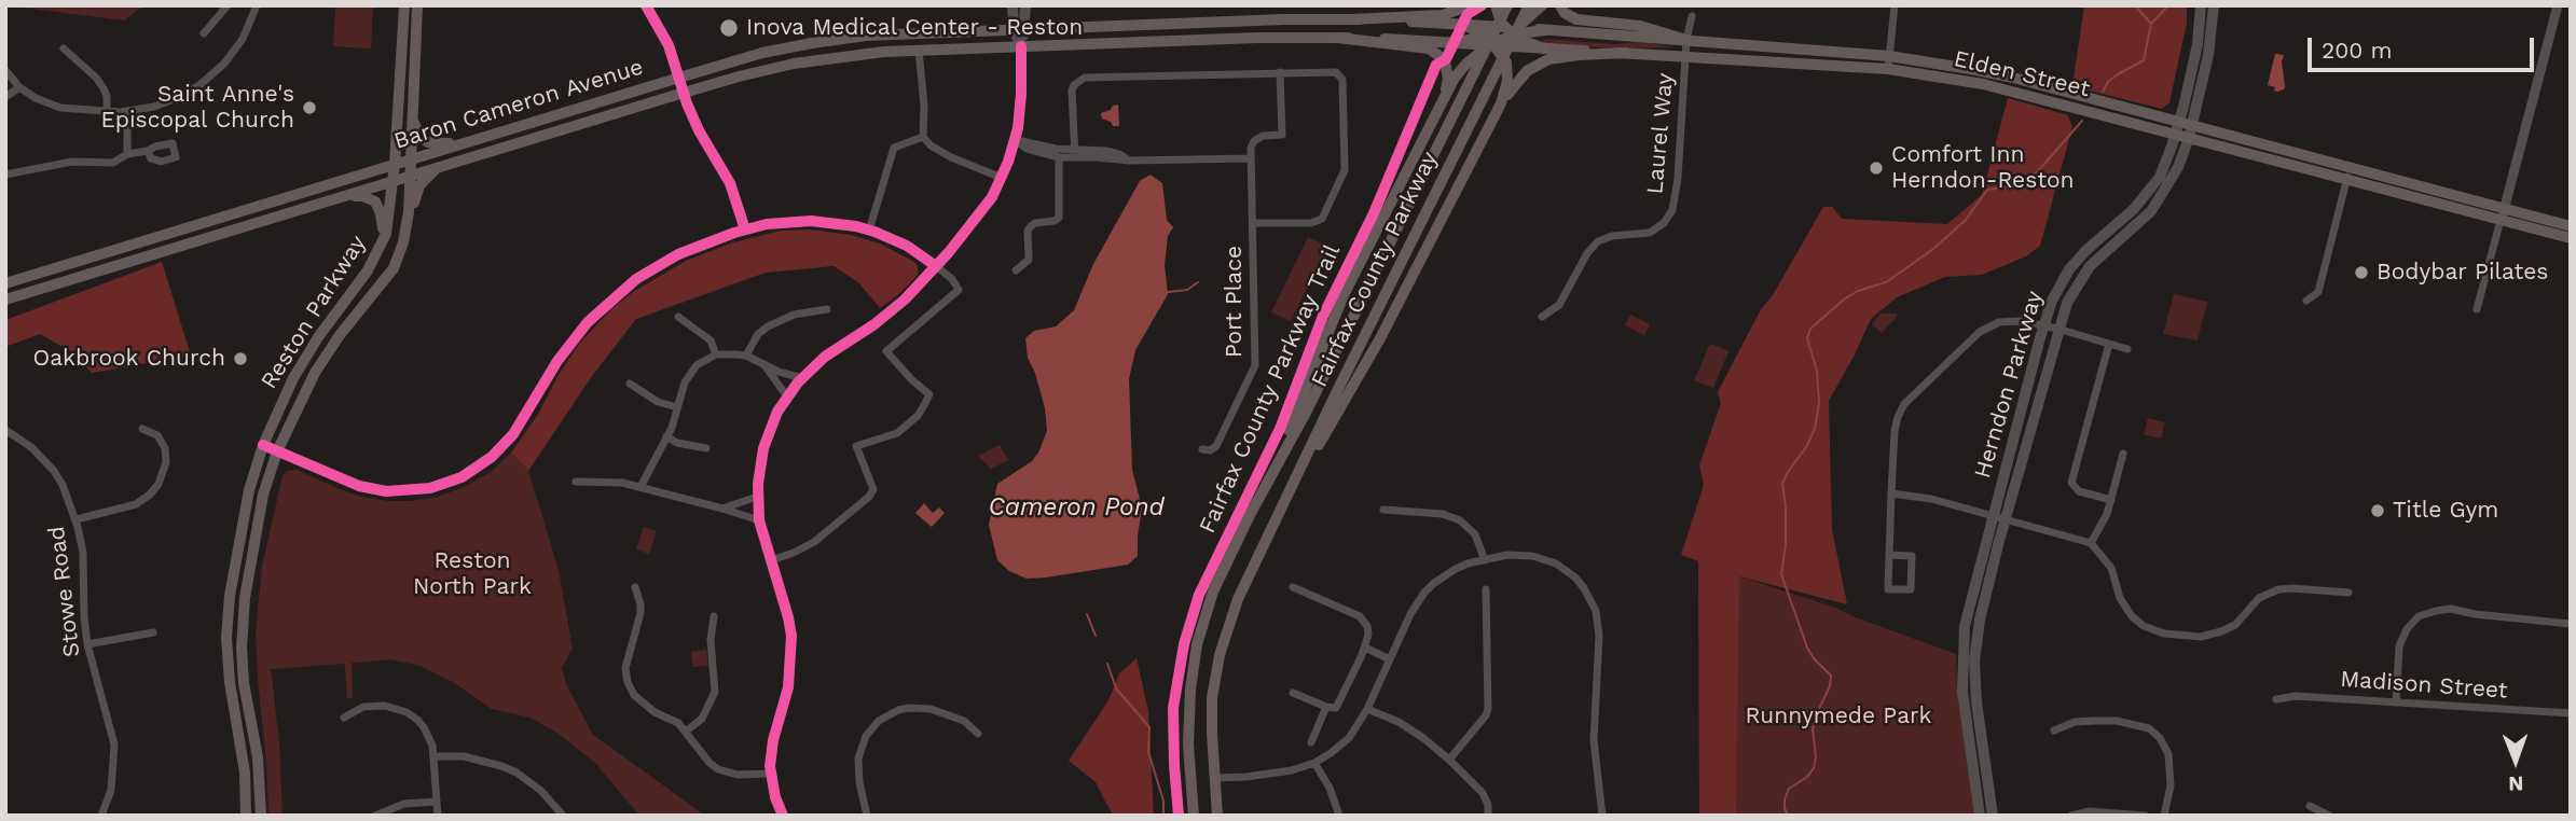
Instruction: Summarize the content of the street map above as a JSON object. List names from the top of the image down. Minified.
{"streets":{"highway":["Fairfax County Parkway"],"main road":["Elden Street","Baron Cameron Avenue","Reston Parkway","Herndon Parkway"],"street":["Laurel Way","Port Place","Stowe Road","Madison Street"],"cycle path":["Fairfax County Parkway Trail"]},"crossings":[["Elden Street","Baron Cameron Avenue"],["Elden Street","Laurel Way"],["Elden Street","Herndon Parkway"],["Baron Cameron Avenue","Reston Parkway"]],"water":["Cameron Pond"],"parks":["Reston North Park","Runnymede Park"],"places":["Inova Medical Center - Reston","Saint Anne's Episcopal Church","Comfort Inn Herndon-Reston","Bodybar Pilates","Oakbrook Church","Title Gym"],"scale_bar":"200 m","north":"bottom"}
